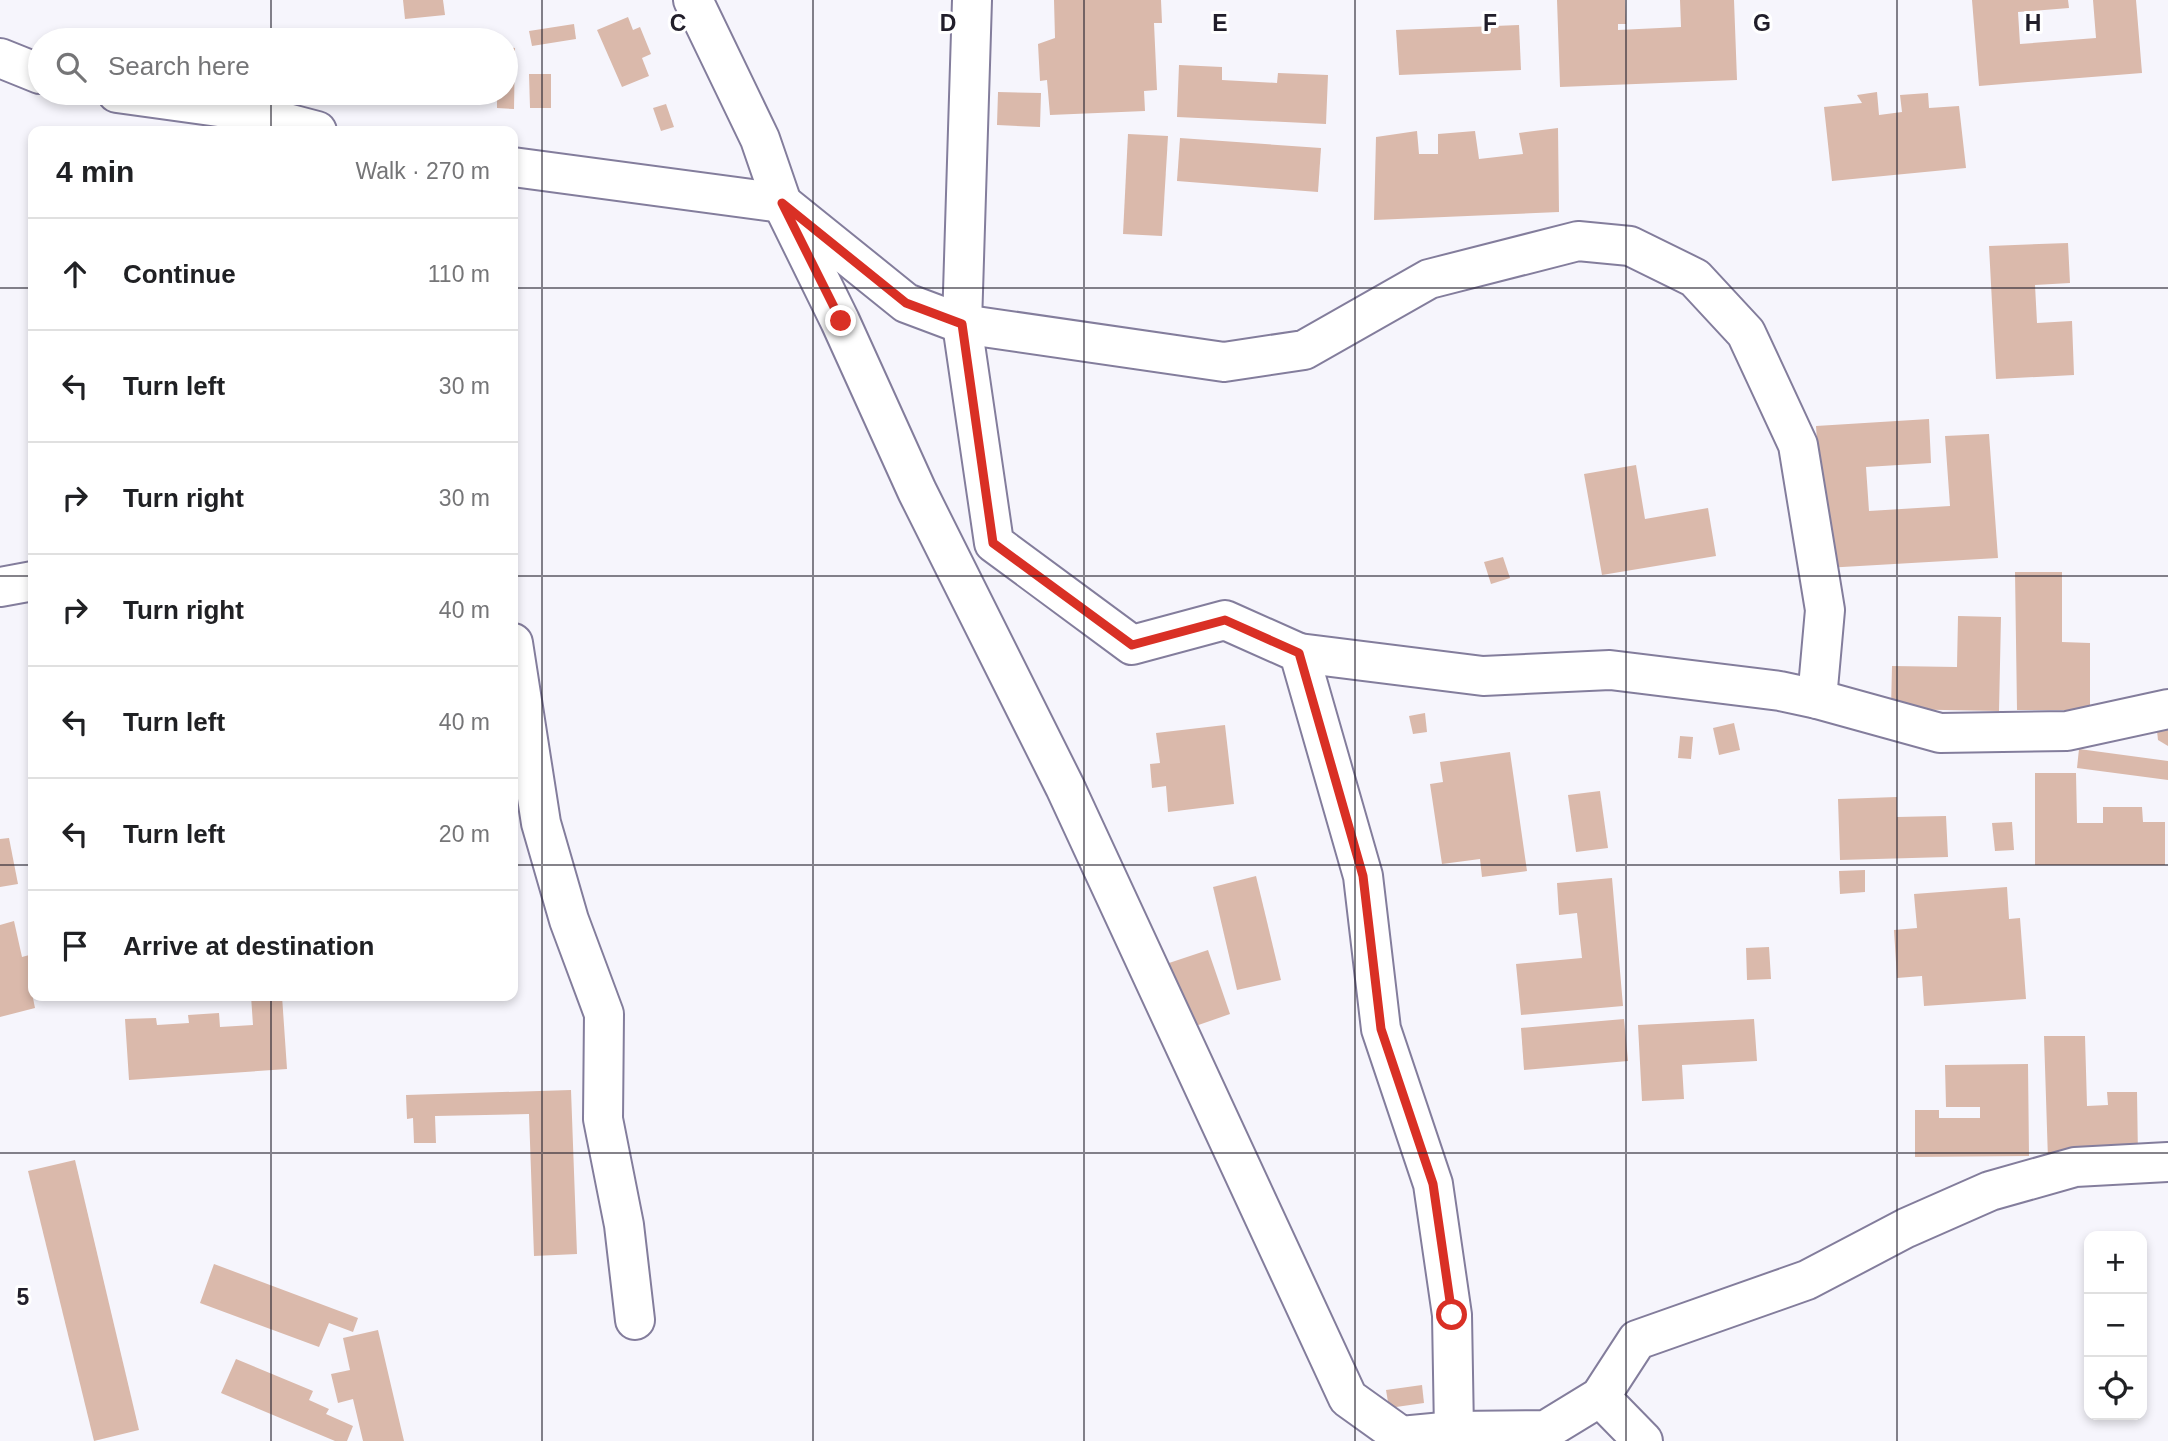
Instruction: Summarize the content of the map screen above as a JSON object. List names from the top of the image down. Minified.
{"page":{"search":"Search here","heading":["4 min","Walk · 270 m"],"list":[["Continue","110 m"],["Turn left","30 m"],["Turn right","30 m"],["Turn right","40 m"],["Turn left","40 m"],["Turn left","20 m"],"Arrive at destination"],"map_buttons":["+","−"]},"grid":{"columns":["C","D","E","F","G","H"],"rows":["5"]}}
